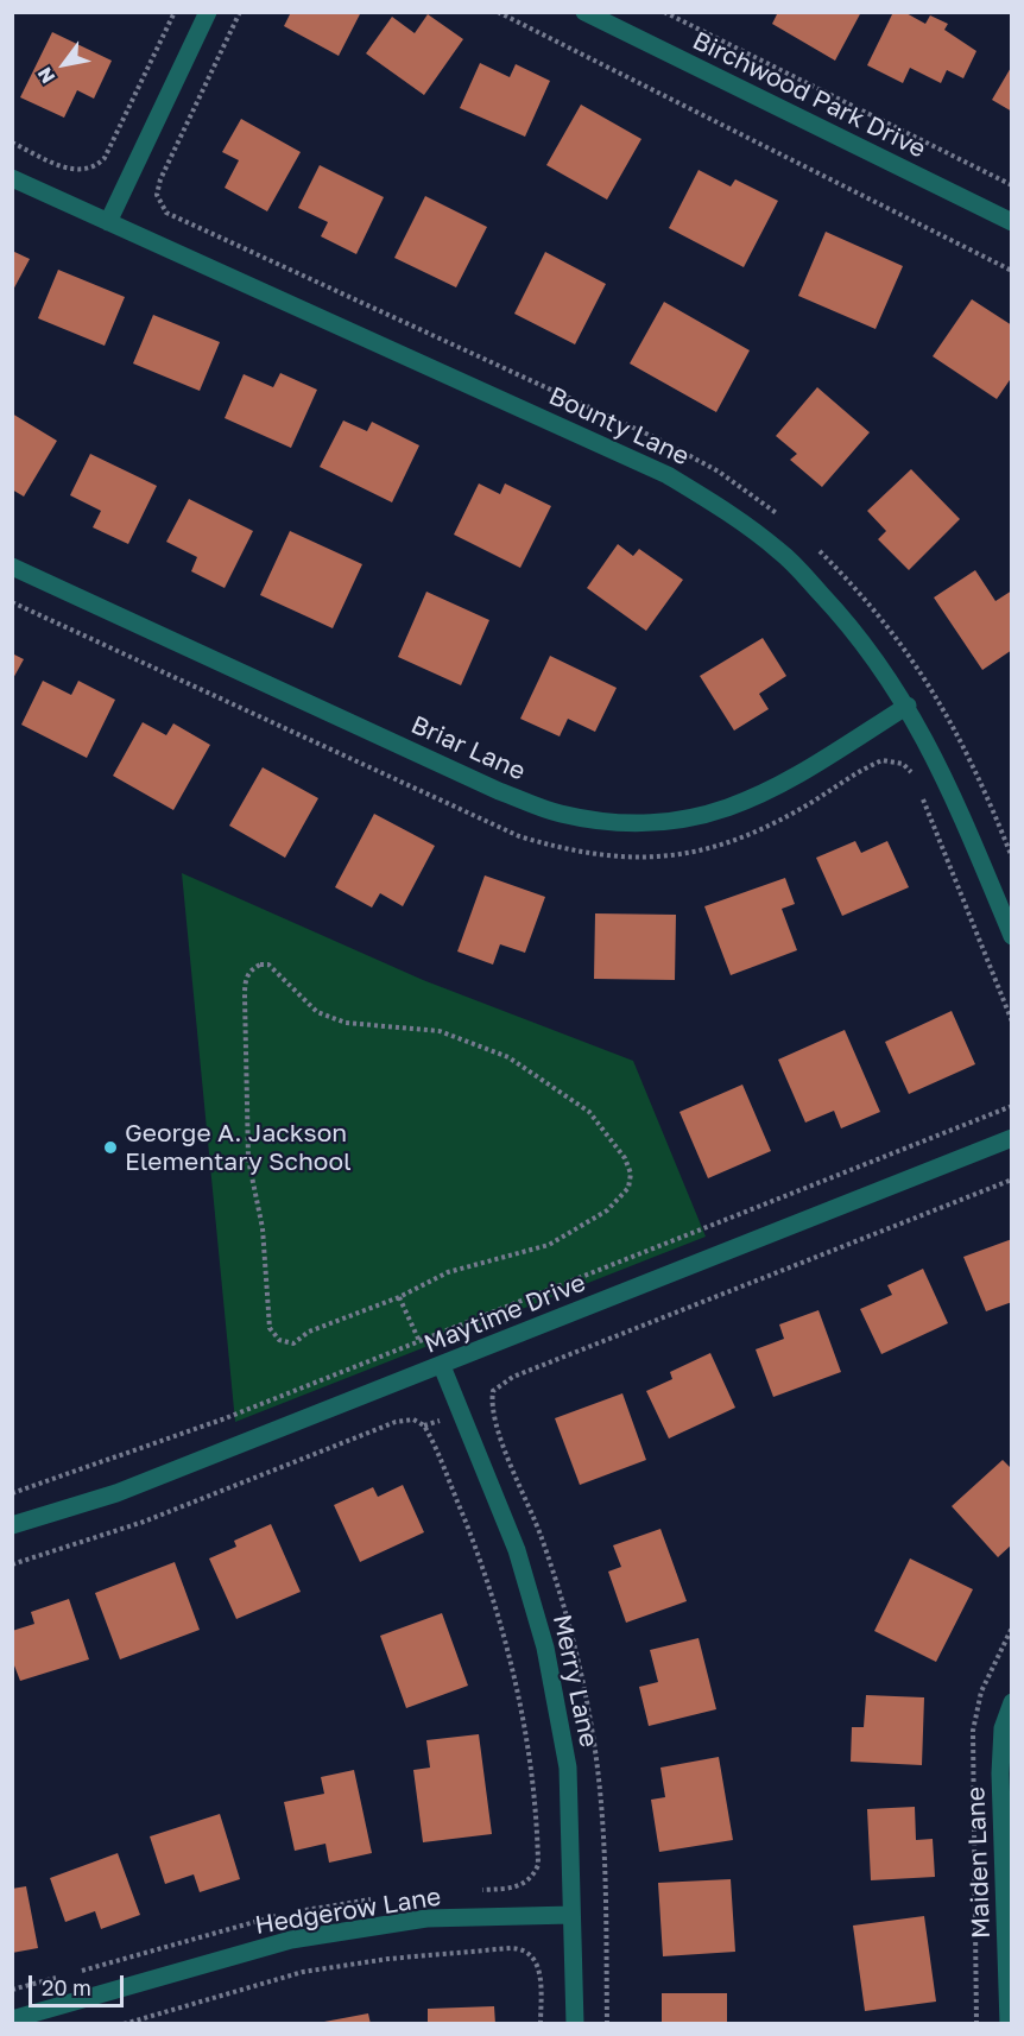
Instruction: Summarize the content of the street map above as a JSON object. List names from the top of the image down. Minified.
{"streets":{"street":["Birchwood Park Drive","Bounty Lane","Briar Lane","Maytime Drive","Merry Lane","Maiden Lane","Hedgerow Lane"]},"crossings":[["Bounty Lane","Briar Lane"],["Maytime Drive","Merry Lane"],["Merry Lane","Hedgerow Lane"]],"places":["George A. Jackson Elementary School"],"scale_bar":"20 m","north":"bottom left"}
